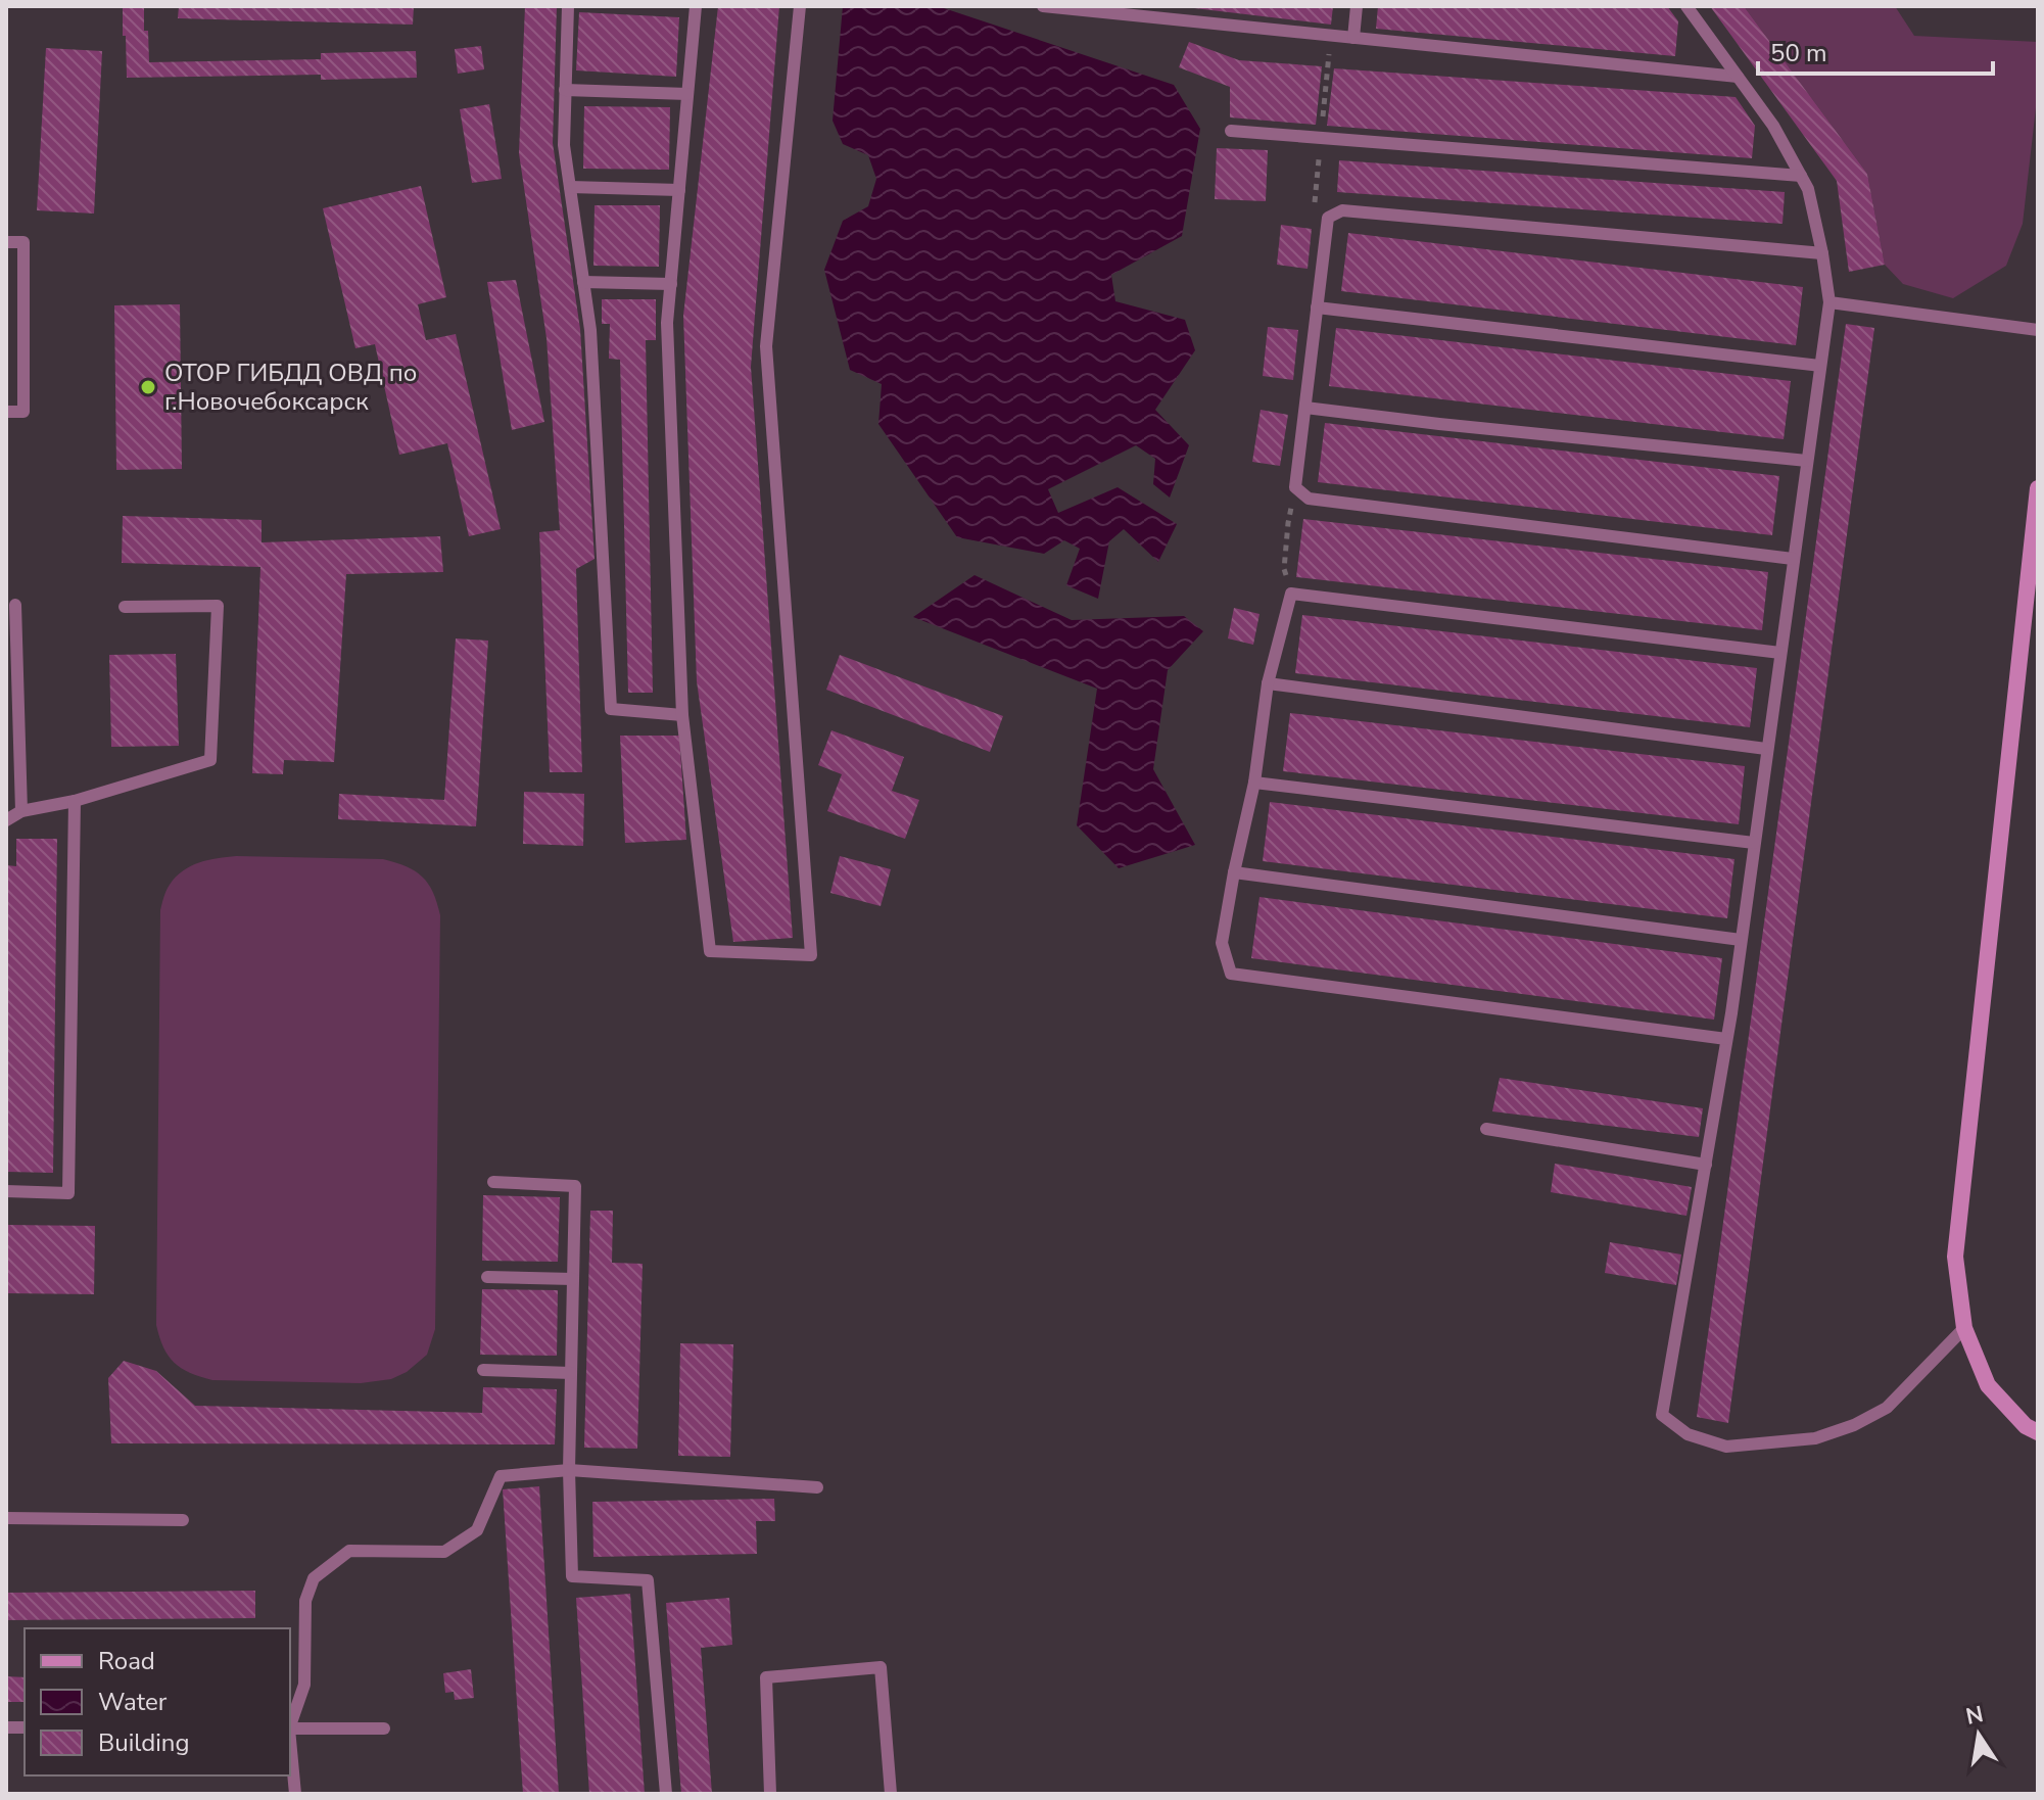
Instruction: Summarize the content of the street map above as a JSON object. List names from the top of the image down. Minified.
{"places":["ОТОР ГИБДД ОВД по г.Новочебоксарск"],"legend":["Road","Water","Building"],"scale_bar":"50 m","north":"top"}
